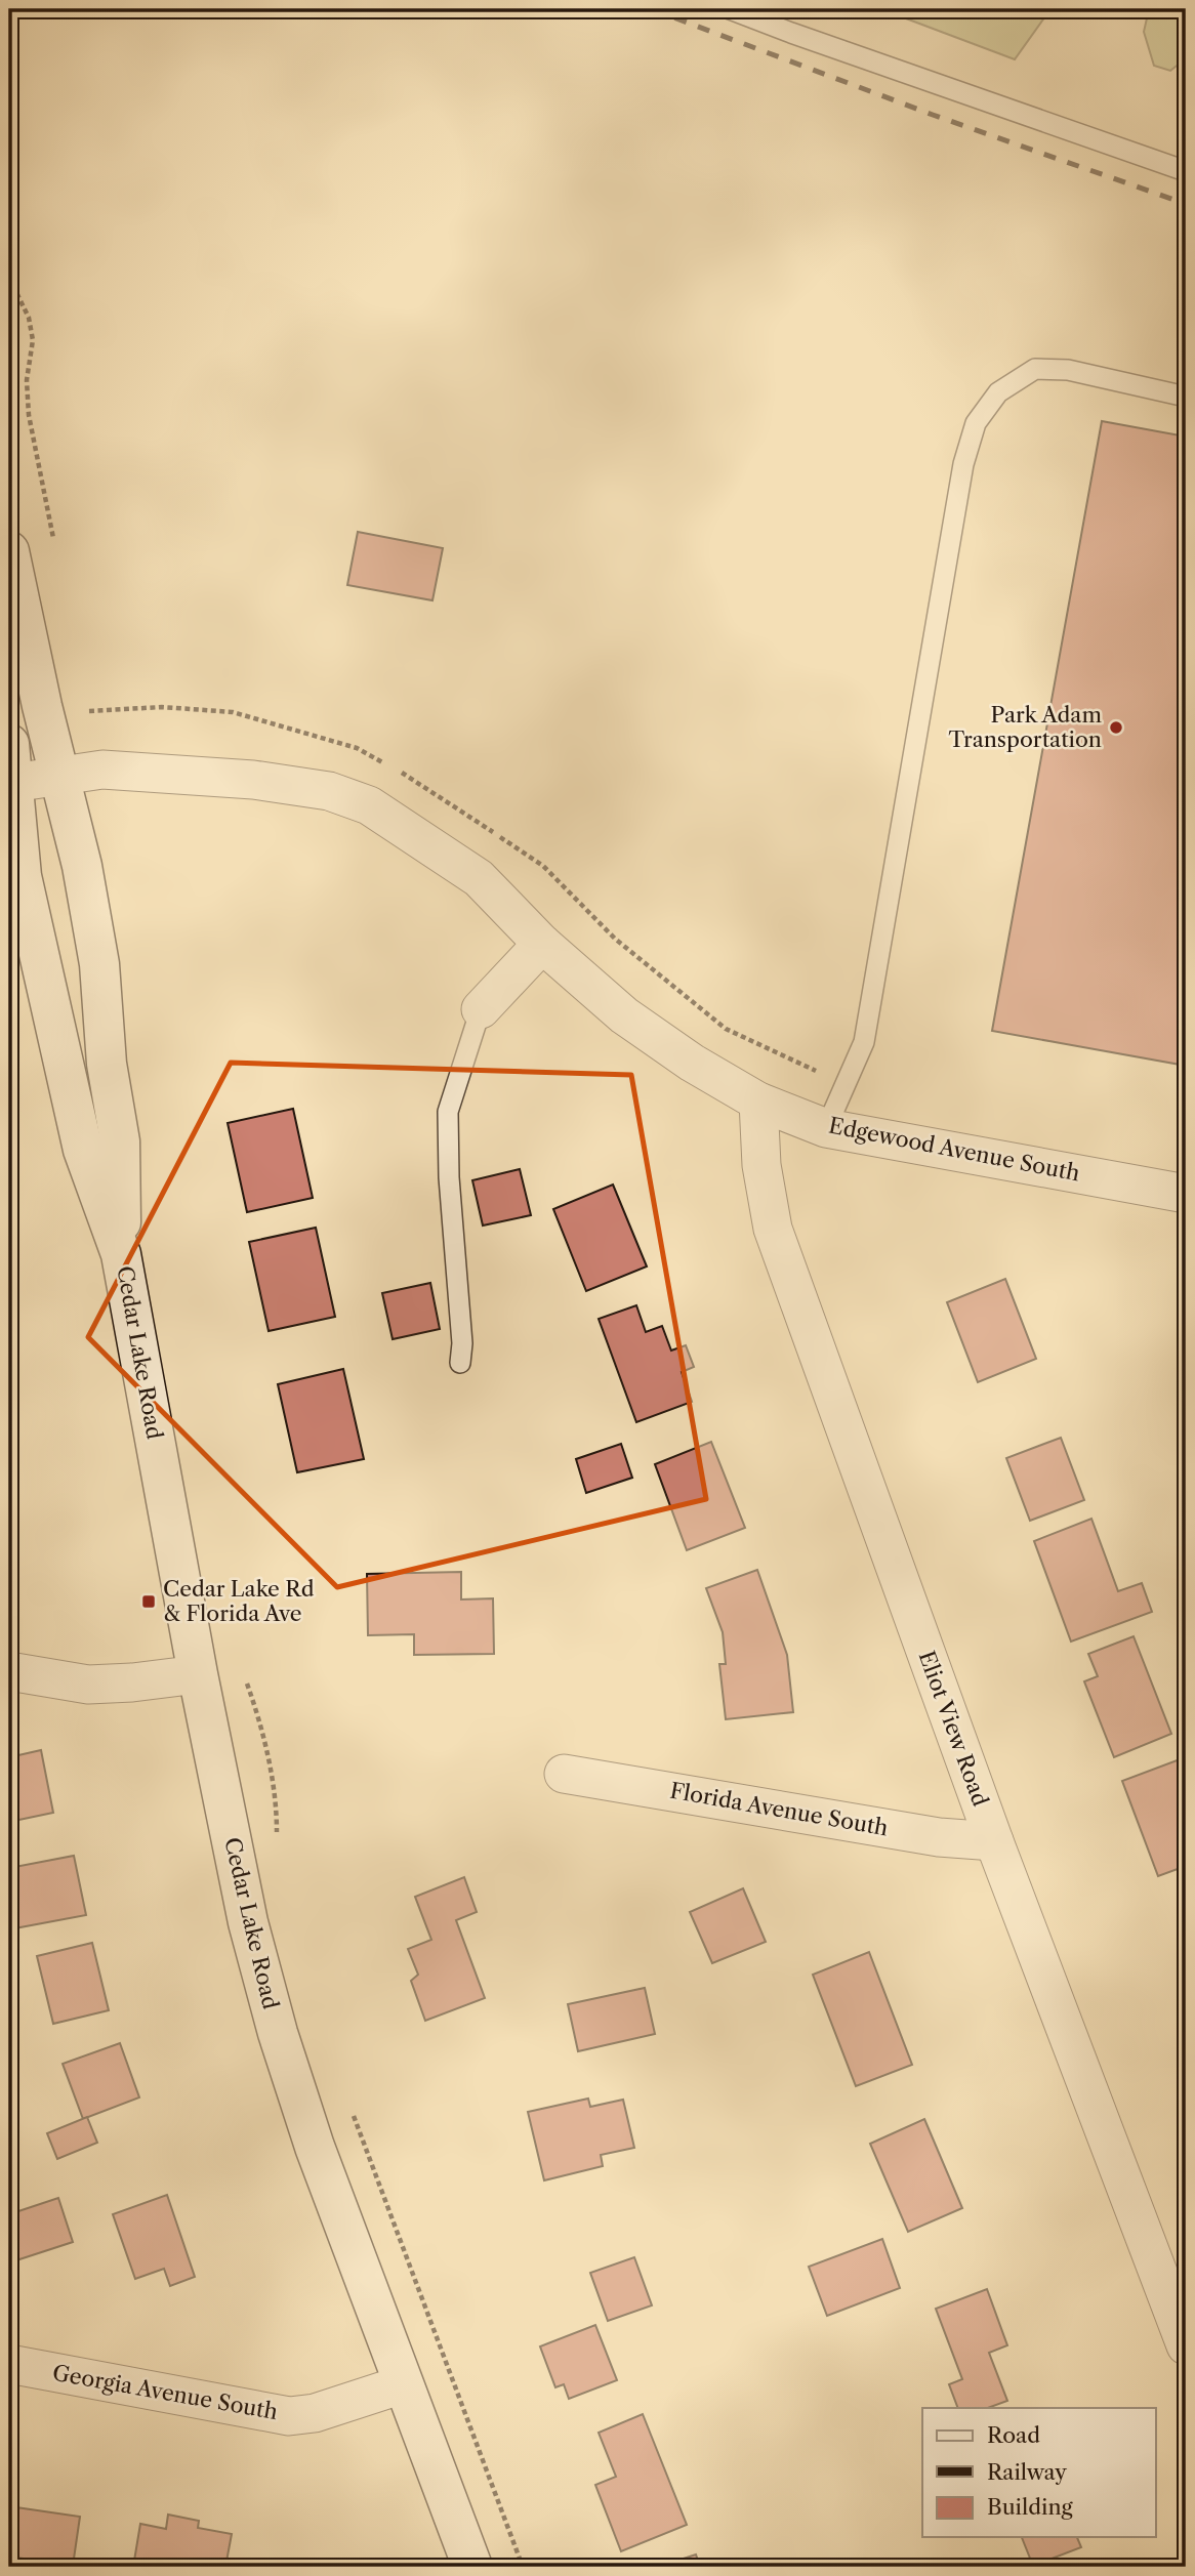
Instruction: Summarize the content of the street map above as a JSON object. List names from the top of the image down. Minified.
{"streets":{"street":["Edgewood Avenue South","Cedar Lake Road","Eliot View Road","Florida Avenue South","Georgia Avenue South"]},"crossings":[["Edgewood Avenue South","Cedar Lake Road"],["Edgewood Avenue South","Eliot View Road"],["Cedar Lake Road","Georgia Avenue South"],["Eliot View Road","Florida Avenue South"]],"places":{"other":["Park Adam Transportation"],"transit":["Cedar Lake Rd & Florida Ave"]},"legend":["Road","Railway","Building"]}
